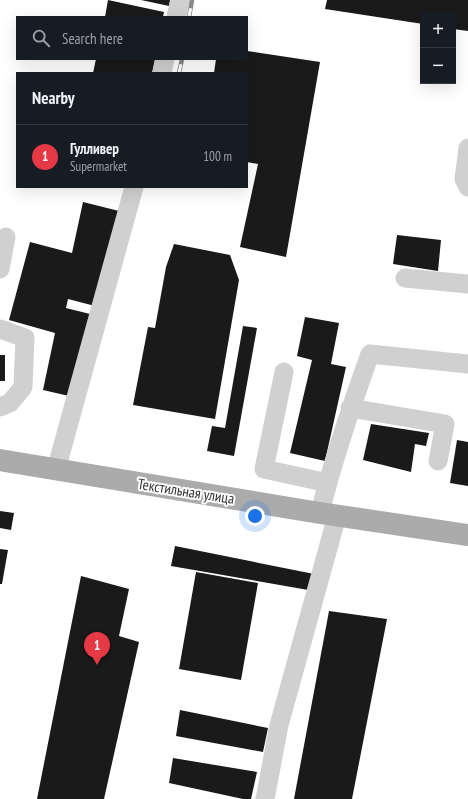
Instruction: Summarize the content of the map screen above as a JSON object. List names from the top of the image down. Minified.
{"streets":{"main road":["Текстильная улица"]},"page":{"map_buttons":["+","−"],"search":"Search here","heading":"Nearby","list":[{"mark":"1","name":"Гулливер","note":"Supermarket","value":"100 m"}],"pins":"1"}}
